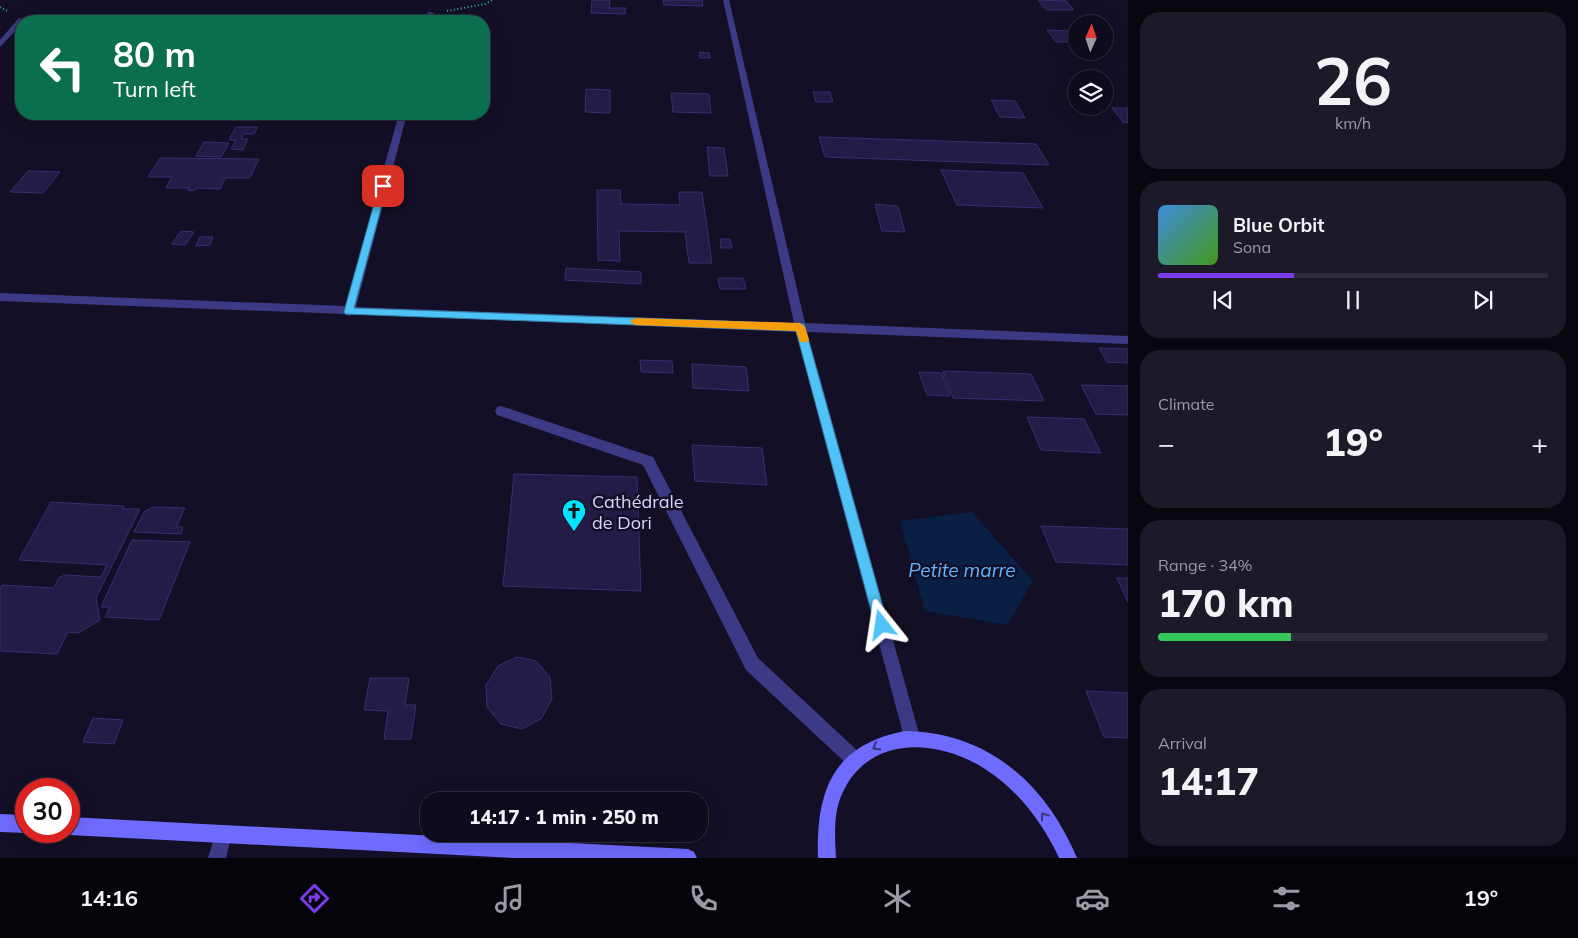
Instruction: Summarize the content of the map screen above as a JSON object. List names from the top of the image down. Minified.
{"water":["Petite marre"],"places":{"church":["Cathédrale de Dori"]},"north":"top","page":{"tile":[["26","km/h"],"Climate",["Range · 34%","170 km"],["Arrival","14:17"]],"turn":["80 m","Turn left"],"song":["Blue Orbit","Sona"],"heat":["−","19°","+"],"limit":"30","trip":"14:17 · 1 min · 250 m","tabs":["14:16","19°"]}}
